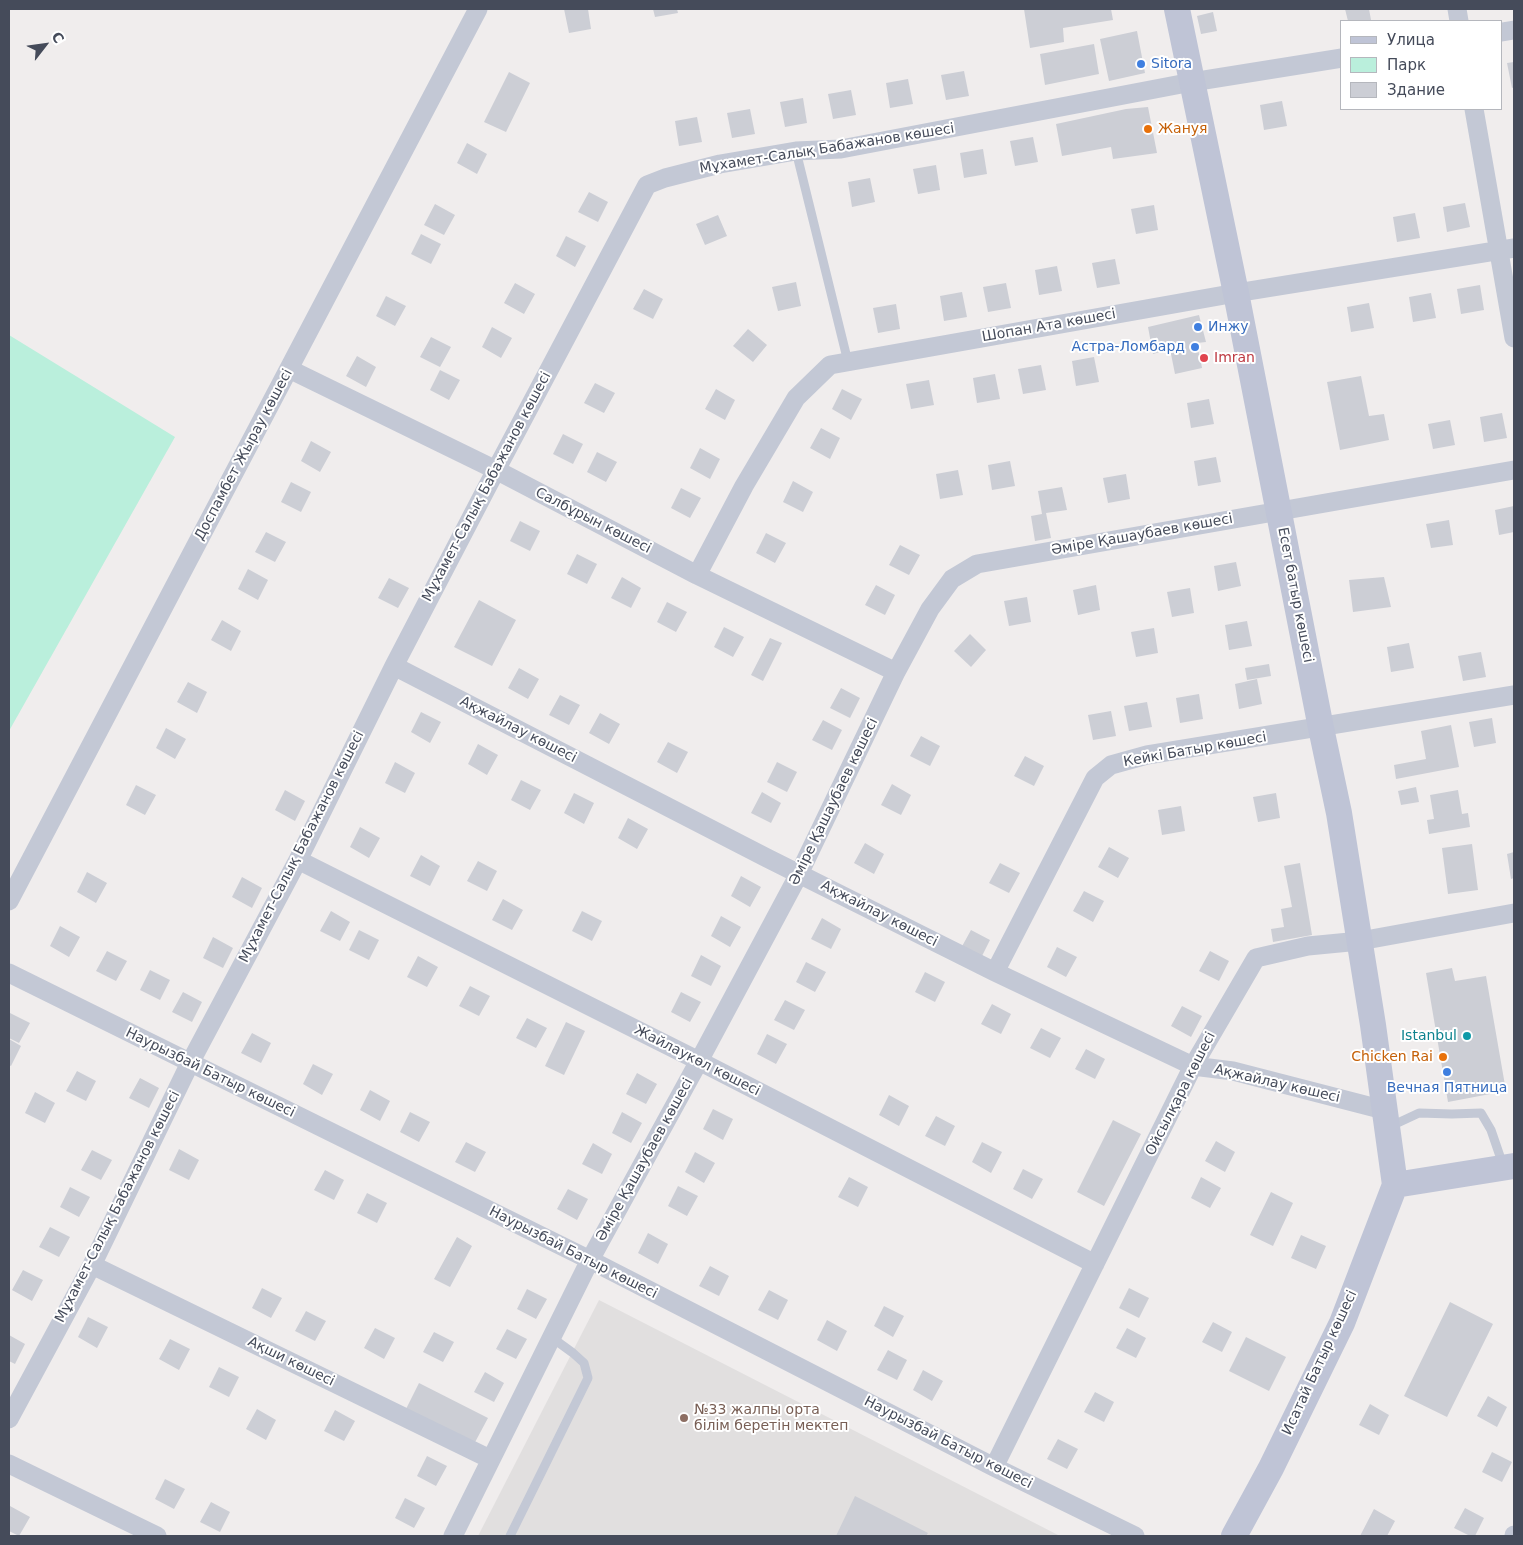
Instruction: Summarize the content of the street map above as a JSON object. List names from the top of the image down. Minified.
{"streets":{"street":["Мұхамет-Салық Бабажанов көшесі","Шопан Ата көшесі","Доспамбет Жырау көшесі","Салбұрын көшесі","Әміре Қашаубаев көшесі","Есет батыр көшесі","Ақжайлау көшесі","Кейкі Батыр көшесі","Жайлаукөл көшесі","Наурызбай Батыр көшесі","Ойсылқара көшесі","Ақши көшесі","Исатай Батыр көшесі"]},"crossings":[["Мұхамет-Салық Бабажанов көшесі","Салбұрын көшесі"],["Мұхамет-Салық Бабажанов көшесі","Есет батыр көшесі"],["Мұхамет-Салық Бабажанов көшесі","Ақжайлау көшесі"],["Мұхамет-Салық Бабажанов көшесі","Жайлаукөл көшесі"],["Мұхамет-Салық Бабажанов көшесі","Наурызбай Батыр көшесі"],["Мұхамет-Салық Бабажанов көшесі","Ақши көшесі"],["Шопан Ата көшесі","Салбұрын көшесі"],["Шопан Ата көшесі","Есет батыр көшесі"],["Доспамбет Жырау көшесі","Салбұрын көшесі"],["Салбұрын көшесі","Әміре Қашаубаев көшесі"],["Әміре Қашаубаев көшесі","Есет батыр көшесі"],["Әміре Қашаубаев көшесі","Ақжайлау көшесі"],["Әміре Қашаубаев көшесі","Жайлаукөл көшесі"],["Әміре Қашаубаев көшесі","Наурызбай Батыр көшесі"],["Әміре Қашаубаев көшесі","Ақши көшесі"],["Есет батыр көшесі","Ақжайлау көшесі"],["Есет батыр көшесі","Кейкі Батыр көшесі"],["Есет батыр көшесі","Ойсылқара көшесі"],["Есет батыр көшесі","Исатай Батыр көшесі"],["Ақжайлау көшесі","Кейкі Батыр көшесі"],["Ақжайлау көшесі","Ойсылқара көшесі"],["Жайлаукөл көшесі","Ойсылқара көшесі"],["Наурызбай Батыр көшесі","Ойсылқара көшесі"]],"places":["Sitora","Жануя","Инжу","Астра-Ломбард","Imran","Istanbul","Chicken Rai","Вечная Пятница","№33 жалпы орта білім беретін мектеп"],"legend":["Улица","Парк","Здание"],"north":"top right"}
